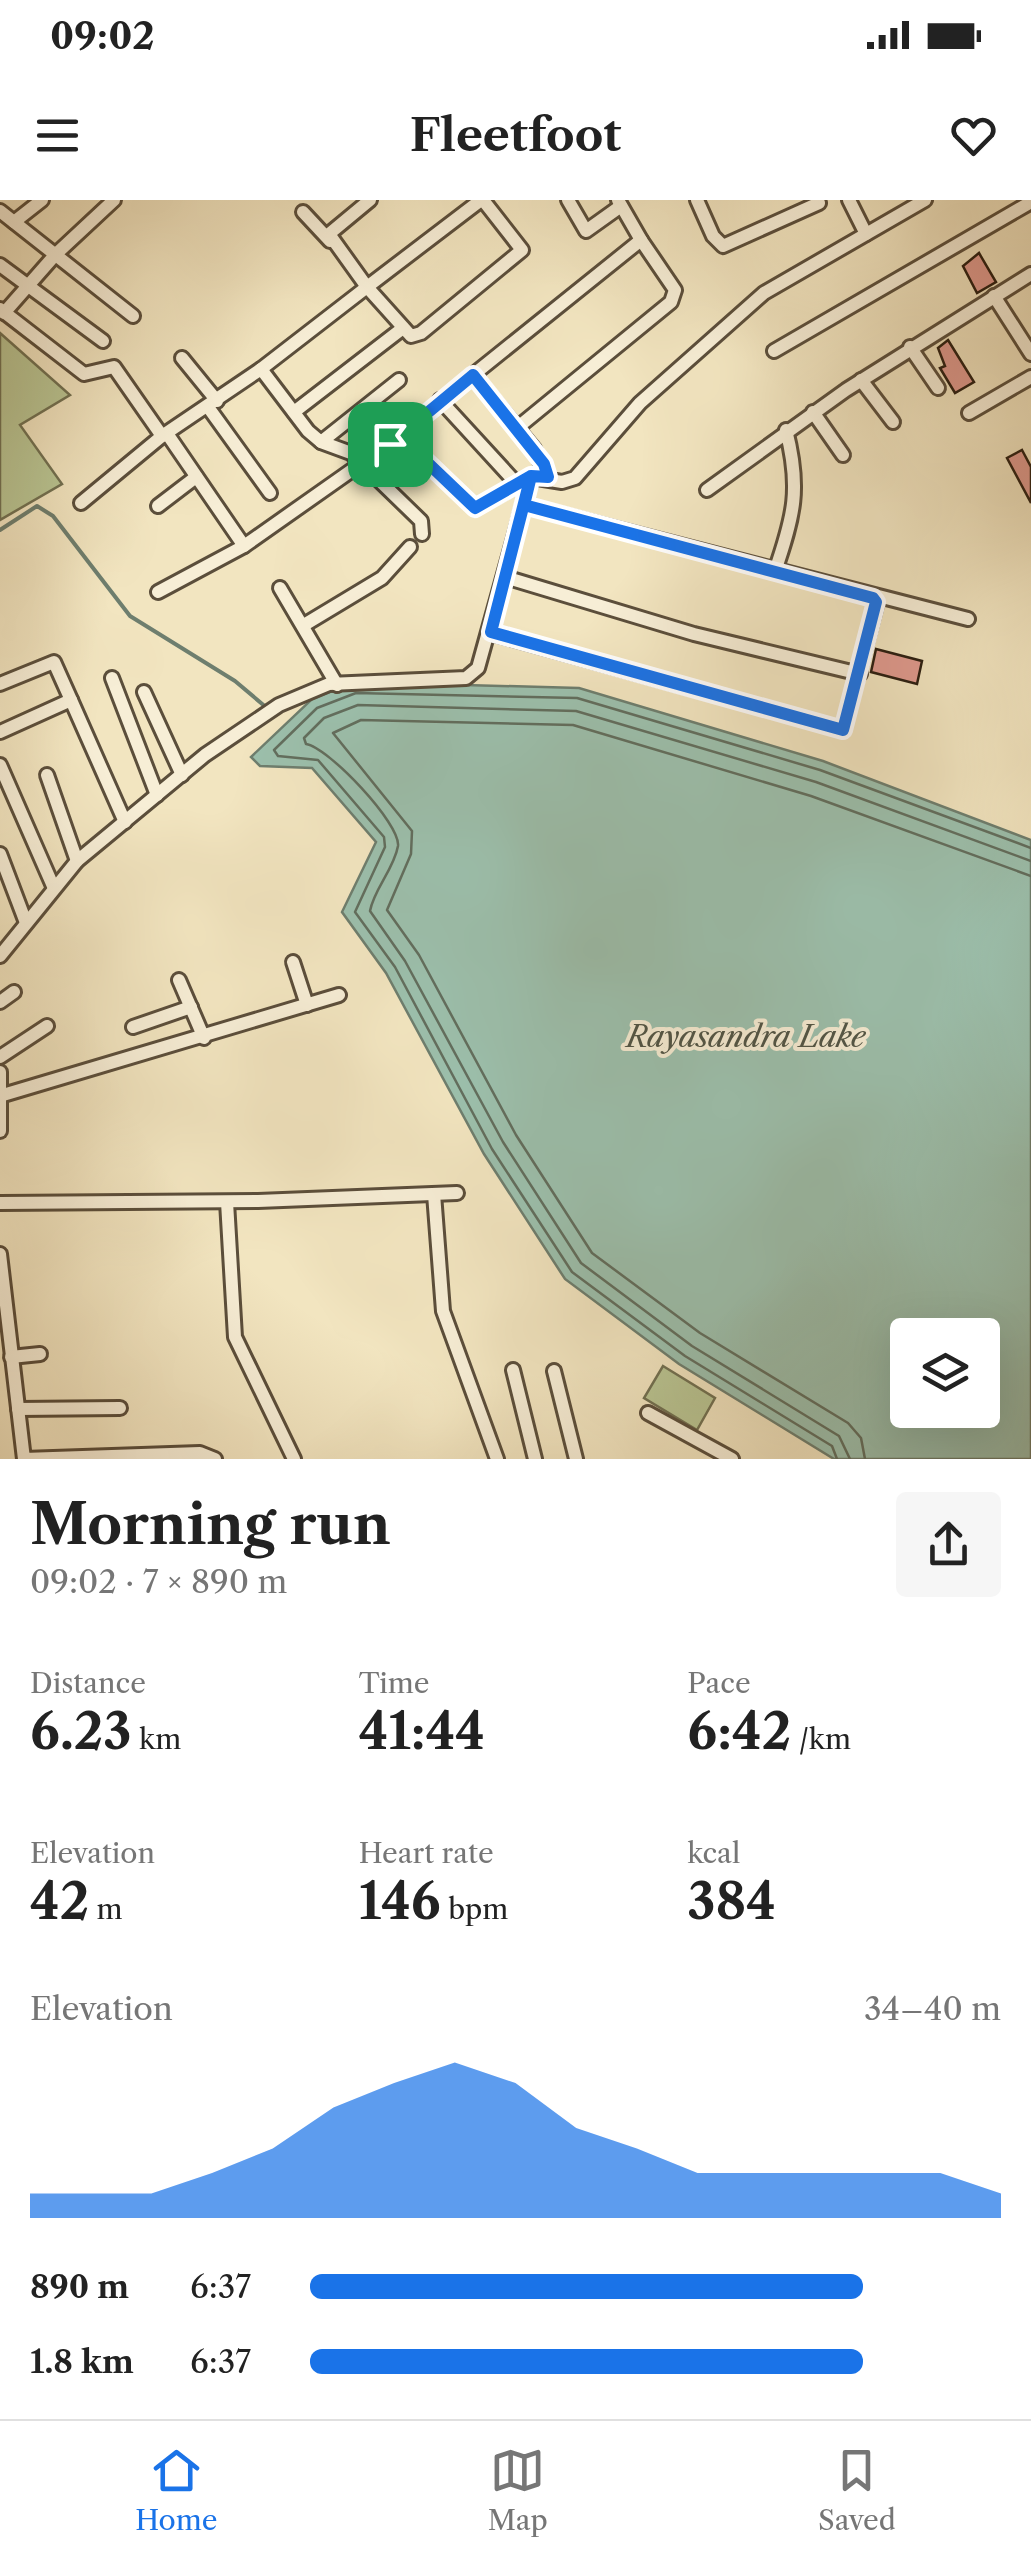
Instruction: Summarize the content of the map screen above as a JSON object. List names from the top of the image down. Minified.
{"water":["Rayasandra Lake"],"page":{"status":"09:02","header":"Fleetfoot","heading":["Morning run","09:02 · 7 × 890 m"],"stats":[["Distance","6.23 km"],["Time","41:44"],["Pace","6:42 /km"],["Elevation","42 m"],["Heart rate","146 bpm"],["kcal","384"]],"chart":["Elevation","34–40 m"],"list":[{"name":"890 m","note":"6:37"},{"name":"1.8 km","note":"6:37"}],"tabs":["Home","Map","Saved"]}}
